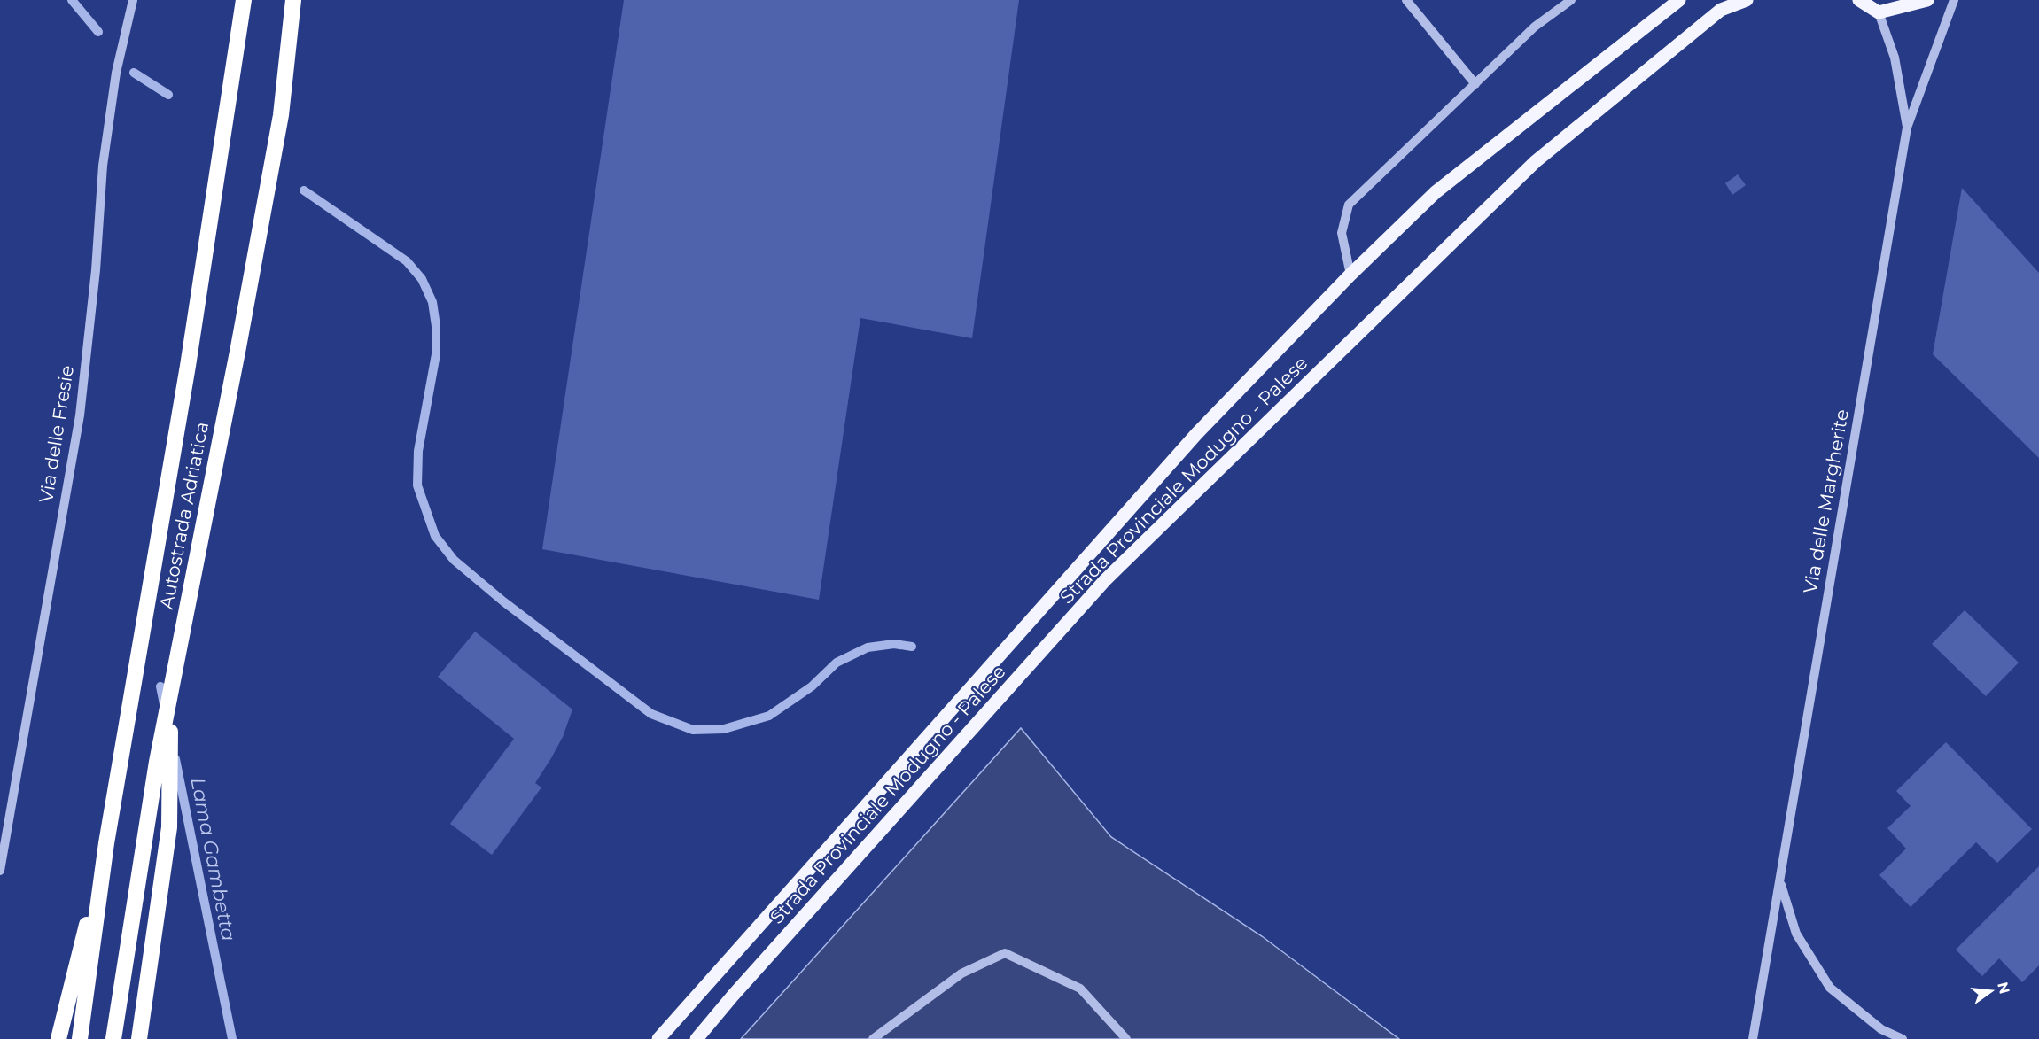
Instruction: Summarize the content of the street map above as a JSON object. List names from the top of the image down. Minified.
{"streets":{"highway":["Autostrada Adriatica"],"main road":["Strada Provinciale Modugno - Palese"],"street":["Via delle Fresie","Via delle Margherite"]},"water":["Lama Gambetta"],"north":"right"}
